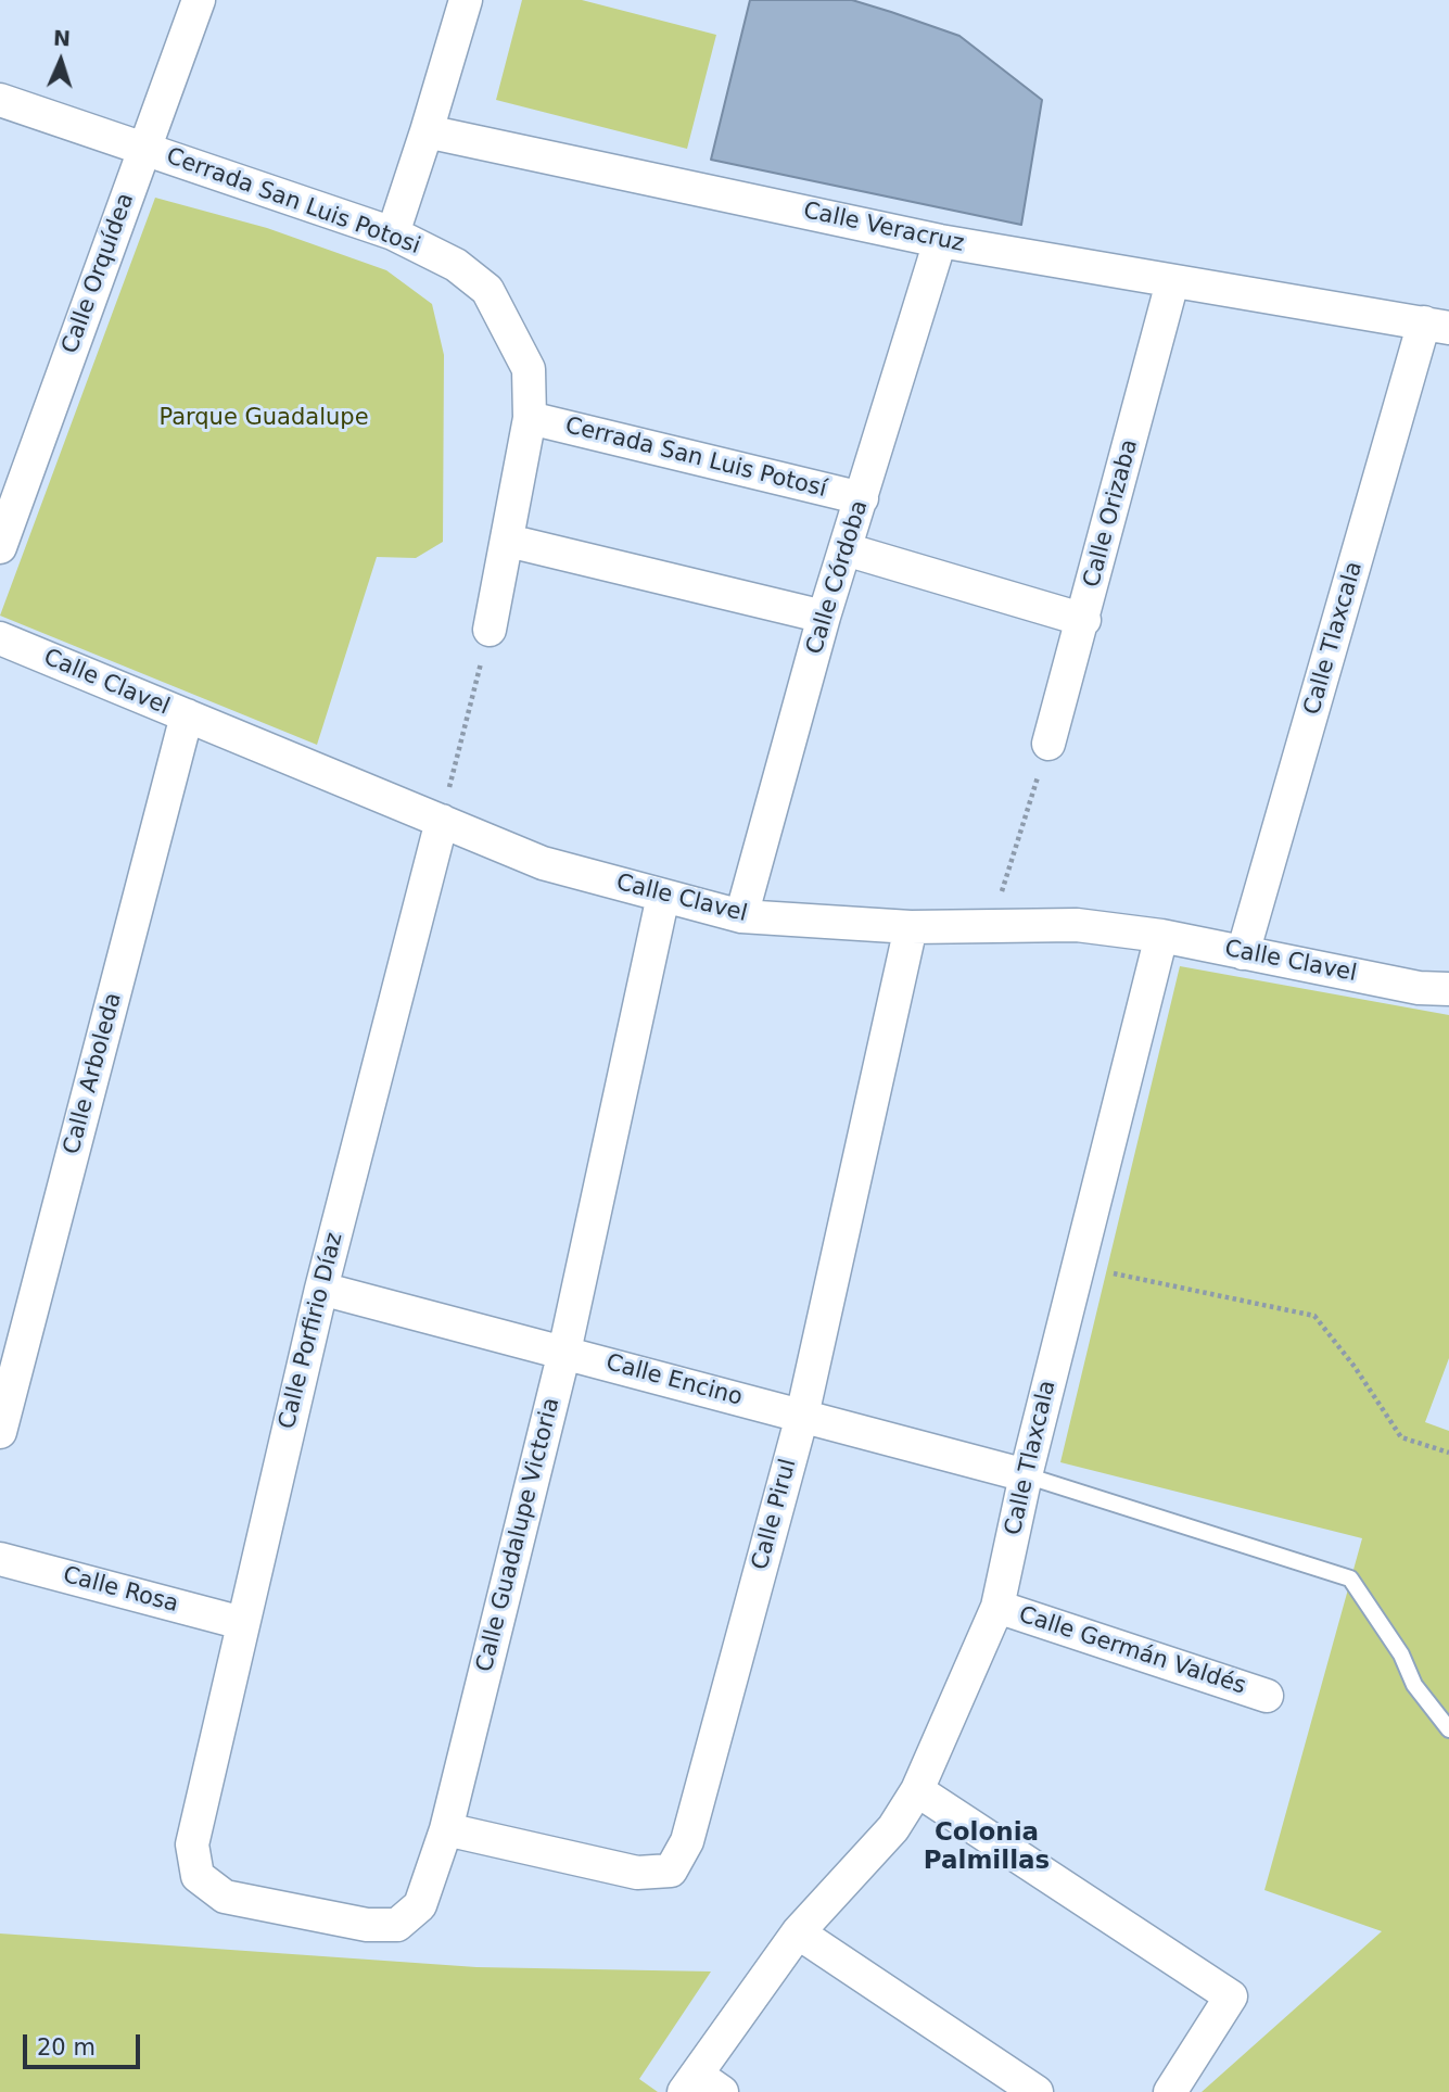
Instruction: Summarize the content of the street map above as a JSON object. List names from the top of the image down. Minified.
{"streets":{"street":["Cerrada San Luis Potosi","Calle Veracruz","Calle Orquídea","Cerrada San Luis Potosí","Calle Orizaba","Calle Córdoba","Calle Tlaxcala","Calle Clavel","Calle Arboleda","Calle Porfirio Díaz","Calle Encino","Calle Pirul","Calle Guadalupe Victoria","Calle Rosa","Calle Germán Valdés"]},"crossings":[["Cerrada San Luis Potosi","Calle Orquídea"],["Cerrada San Luis Potosi","Cerrada San Luis Potosí"],["Calle Veracruz","Calle Orizaba"],["Calle Veracruz","Calle Córdoba"],["Calle Veracruz","Calle Tlaxcala"],["Cerrada San Luis Potosí","Calle Córdoba"],["Calle Córdoba","Calle Clavel"],["Calle Tlaxcala","Calle Clavel"],["Calle Tlaxcala","Calle Encino"],["Calle Tlaxcala","Calle Germán Valdés"],["Calle Clavel","Calle Arboleda"],["Calle Clavel","Calle Porfirio Díaz"],["Calle Clavel","Calle Pirul"],["Calle Clavel","Calle Guadalupe Victoria"],["Calle Porfirio Díaz","Calle Encino"],["Calle Porfirio Díaz","Calle Guadalupe Victoria"],["Calle Porfirio Díaz","Calle Rosa"],["Calle Encino","Calle Pirul"],["Calle Encino","Calle Guadalupe Victoria"],["Calle Pirul","Calle Guadalupe Victoria"]],"districts":["Colonia Palmillas"],"parks":["Parque Guadalupe"],"scale_bar":"20 m","north":"top"}
